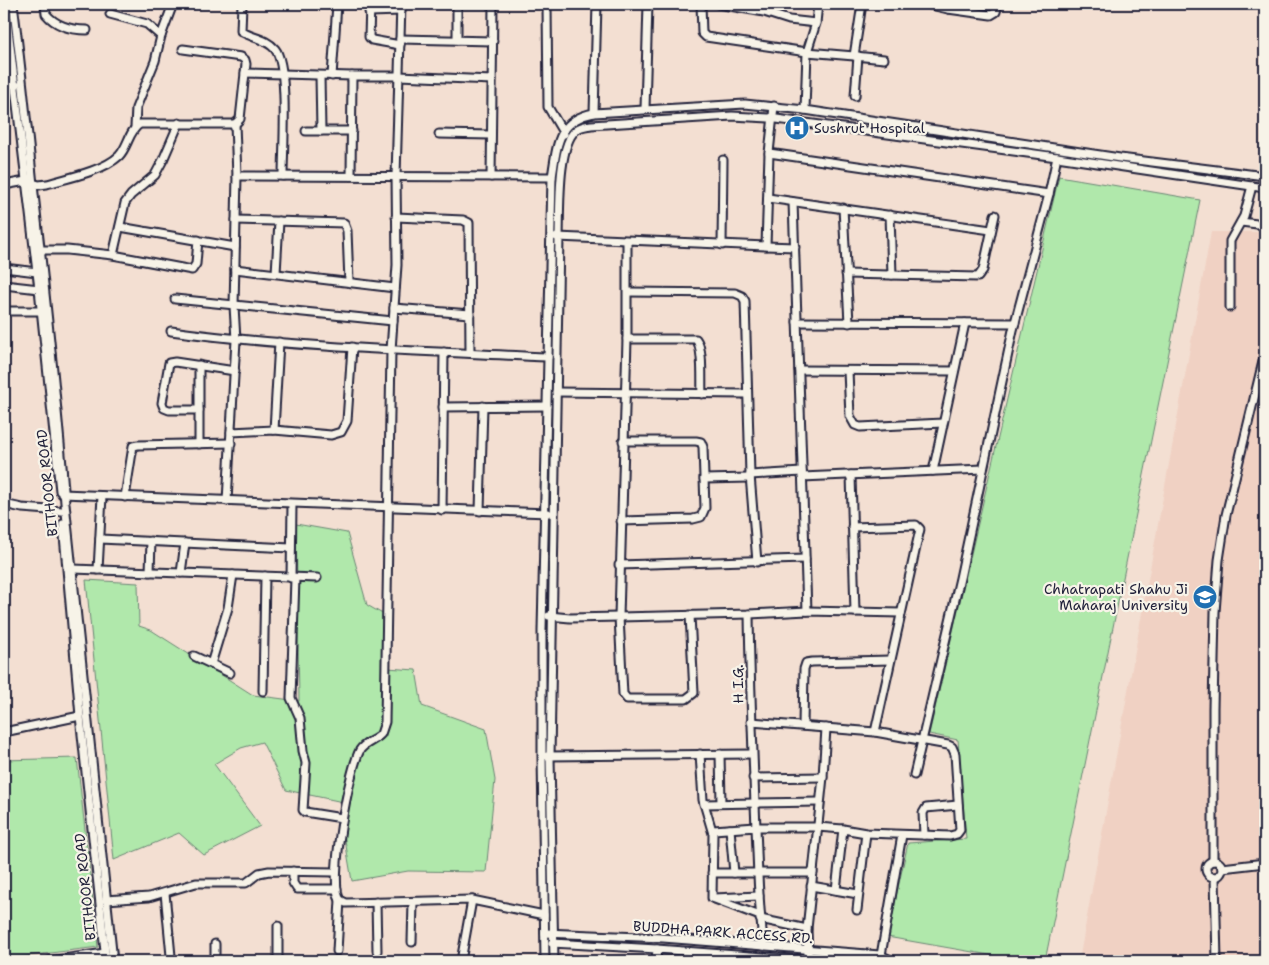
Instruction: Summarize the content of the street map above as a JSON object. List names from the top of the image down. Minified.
{"streets":{"street":["BITHOOR ROAD","H I.G.","BUDDHA PARK ACCESS RD."]},"crossings":[["H I.G.","BUDDHA PARK ACCESS RD."]],"places":{"hospital":["Sushrut Hospital"],"school or university":["Chhatrapati Shahu Ji Maharaj University"]}}
